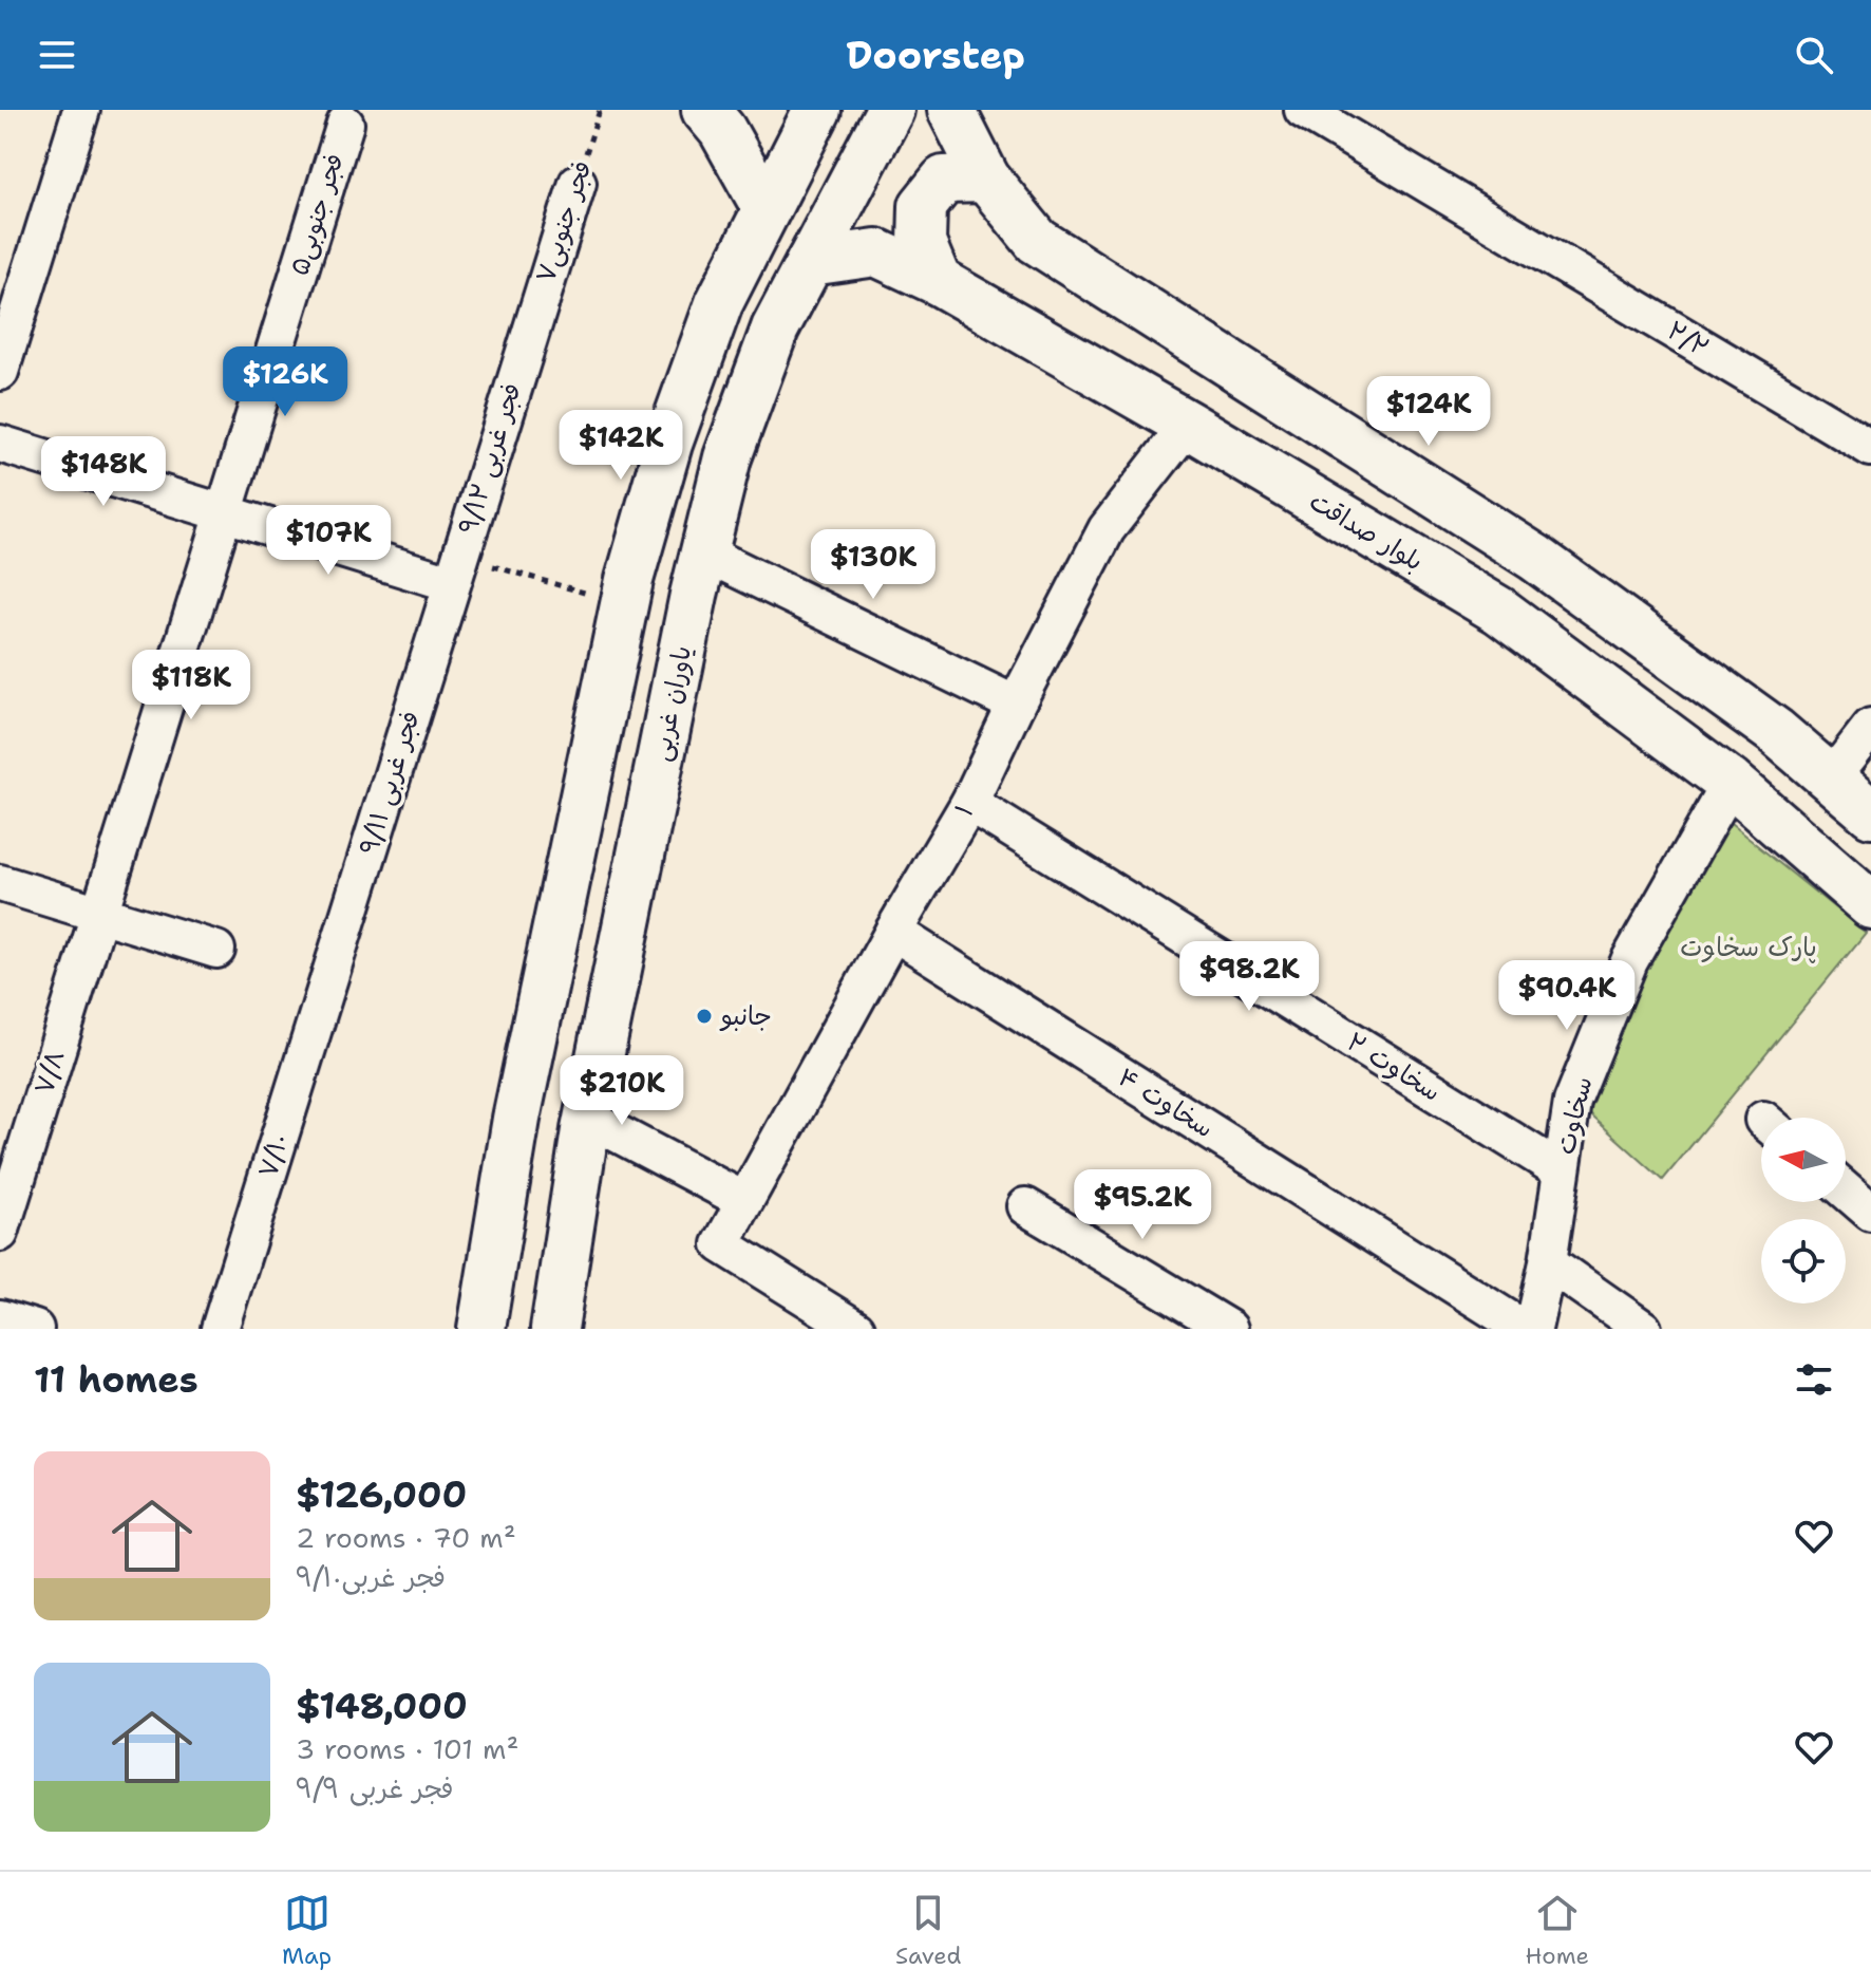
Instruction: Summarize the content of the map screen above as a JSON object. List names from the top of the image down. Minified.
{"streets":{"main road":["بلوار صداقت","یاوران غربی"],"street":["فجر جنوبی۵","فجر جنوبی۷","۲/۲","۹/۱۲ فجر غربی","۹/۱۱ فجر غربی","۱","سخاوت ۲","۷/۸","سخاوت ۴","سخاوت","۷/۱۰"]},"crossings":[["فجر جنوبی۵","۷/۸"],["فجر جنوبی۷","۹/۱۲ فجر غربی"],["۹/۱۲ فجر غربی","۹/۱۱ فجر غربی"],["بلوار صداقت","یاوران غربی"],["بلوار صداقت","۱"],["بلوار صداقت","سخاوت"],["۹/۱۱ فجر غربی","۷/۱۰"],["۱","سخاوت ۲"],["۱","سخاوت ۴"],["سخاوت ۲","سخاوت"]],"parks":["پارک سخاوت"],"places":["جانبو"],"north":"left","page":{"header":"Doorstep","price":["$126K","$124K","$142K","$148K","$107K","$130K","$118K","$98.2K","$90.4K","$210K","$95.2K"],"heading":"11 homes","list":[{"name":"$126,000","note":"2 rooms · 70 m² · فجر غربی۹/۱۰"},{"name":"$148,000","note":"3 rooms · 101 m² · ۹/۹ فجر غربی"}],"tabs":["Map","Saved","Home"]}}
